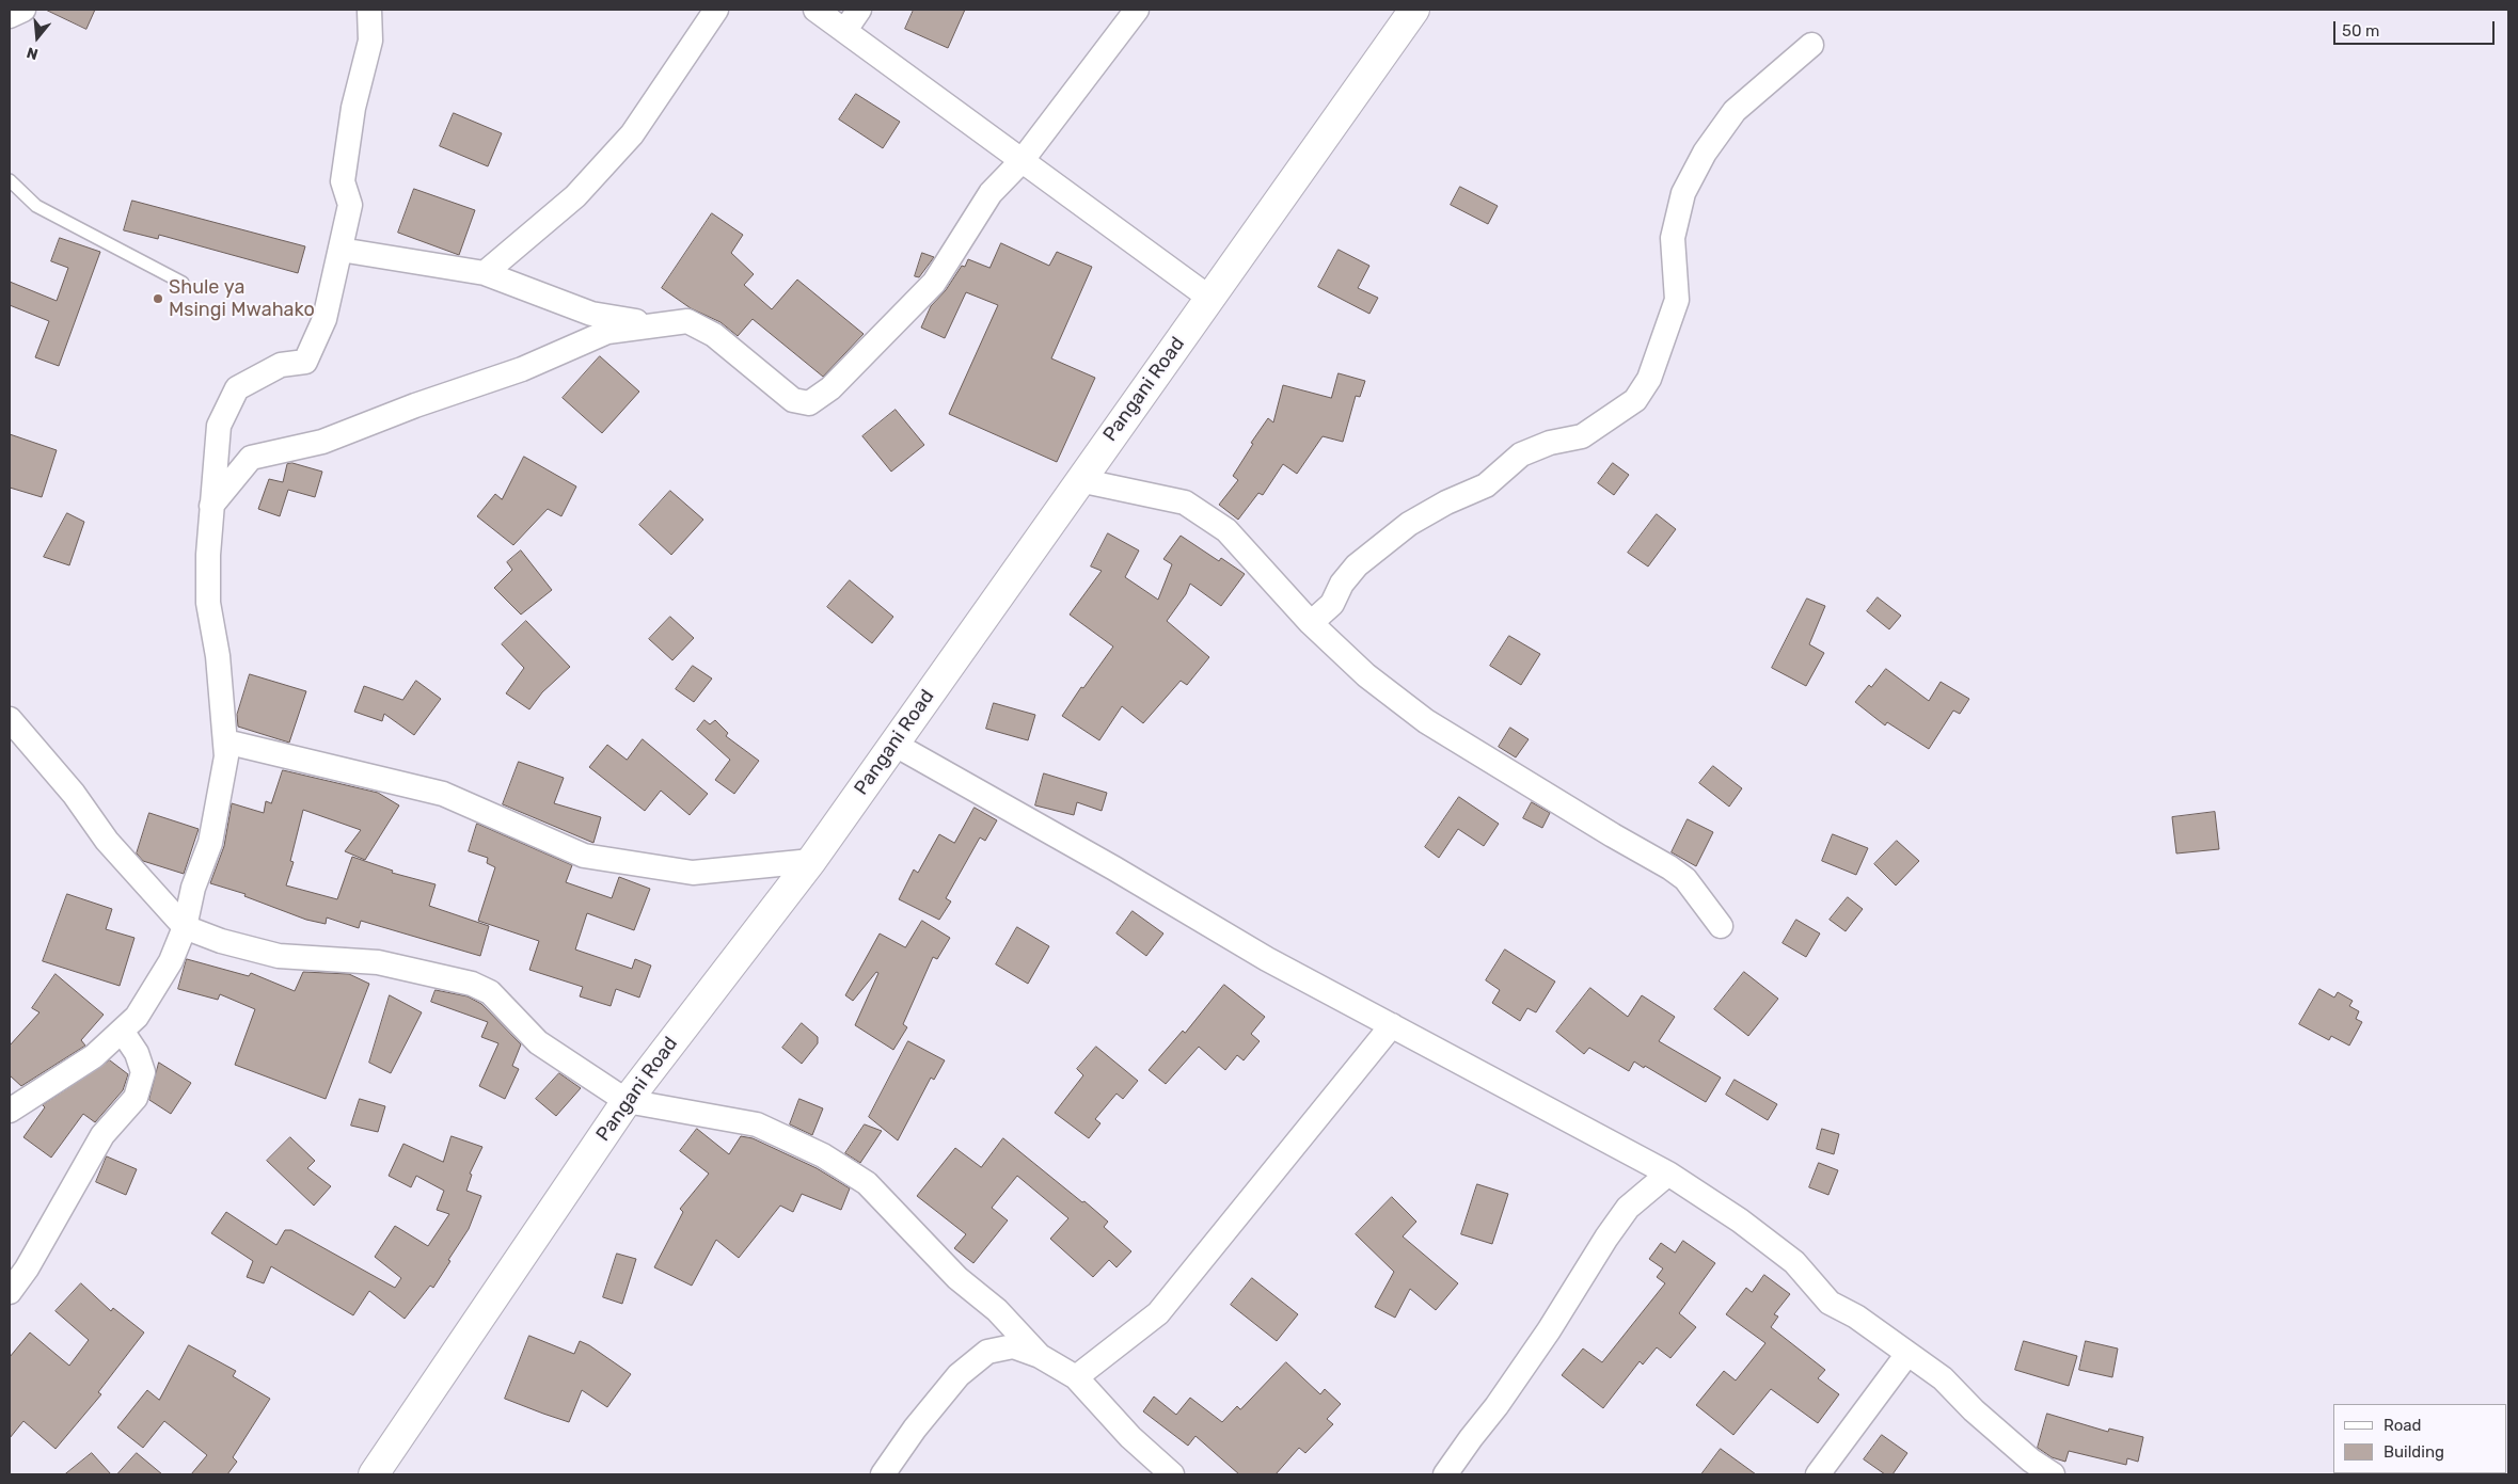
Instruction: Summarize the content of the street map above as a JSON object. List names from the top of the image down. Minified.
{"streets":{"main road":["Pangani Road"]},"places":["Shule ya Msingi Mwahako"],"legend":["Road","Building"],"scale_bar":"50 m","north":"bottom"}
